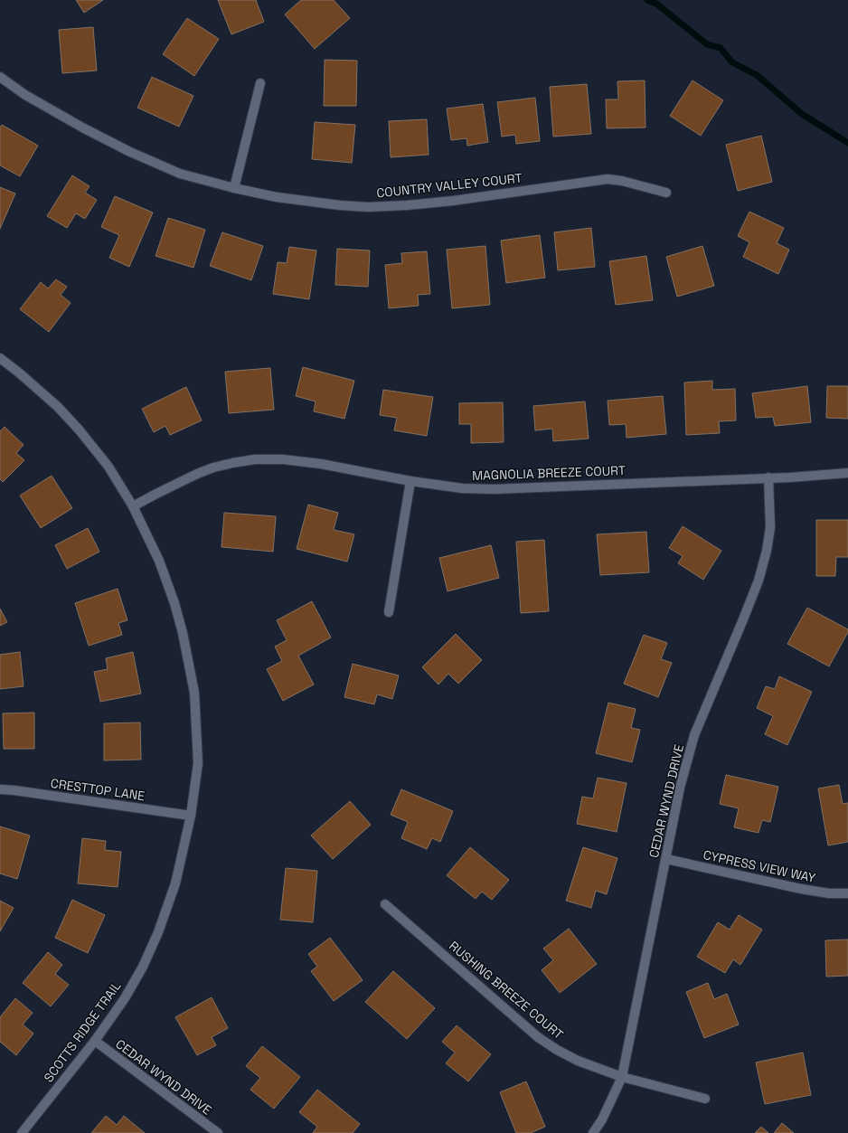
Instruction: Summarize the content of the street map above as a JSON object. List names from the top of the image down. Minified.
{"streets":{"street":["COUNTRY VALLEY COURT","MAGNOLIA BREEZE COURT","CRESTTOP LANE","CEDAR WYND DRIVE","CYPRESS VIEW WAY","RUSHING BREEZE COURT","SCOTTS RIDGE TRAIL"]},"crossings":[["MAGNOLIA BREEZE COURT","CEDAR WYND DRIVE"],["MAGNOLIA BREEZE COURT","SCOTTS RIDGE TRAIL"],["CRESTTOP LANE","SCOTTS RIDGE TRAIL"],["CEDAR WYND DRIVE","CYPRESS VIEW WAY"],["CEDAR WYND DRIVE","RUSHING BREEZE COURT"],["CEDAR WYND DRIVE","SCOTTS RIDGE TRAIL"]]}
